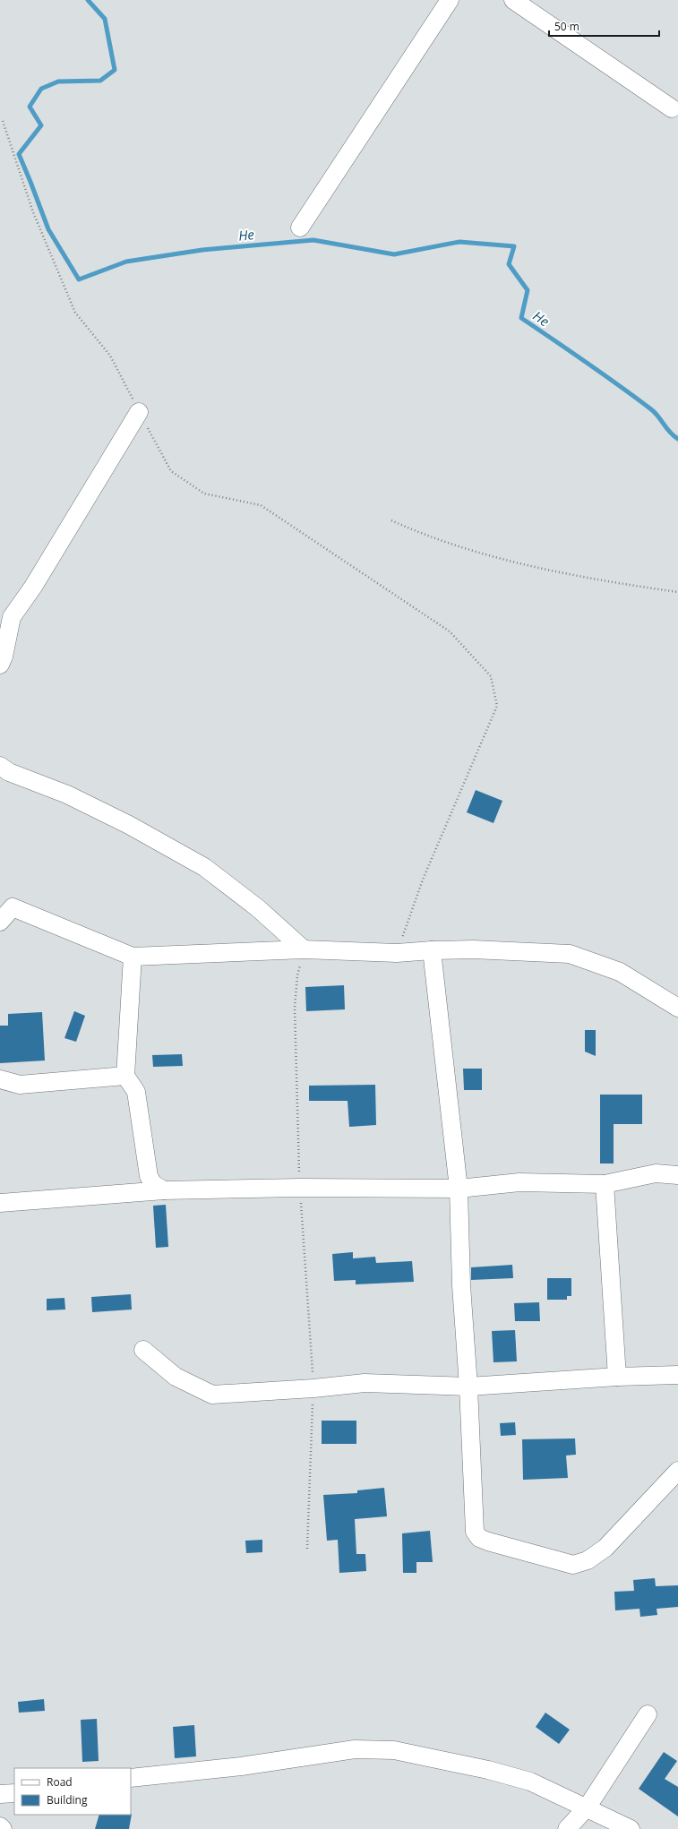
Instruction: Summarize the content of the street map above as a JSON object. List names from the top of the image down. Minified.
{"water":["He"],"legend":["Road","Building"],"scale_bar":"50 m"}
